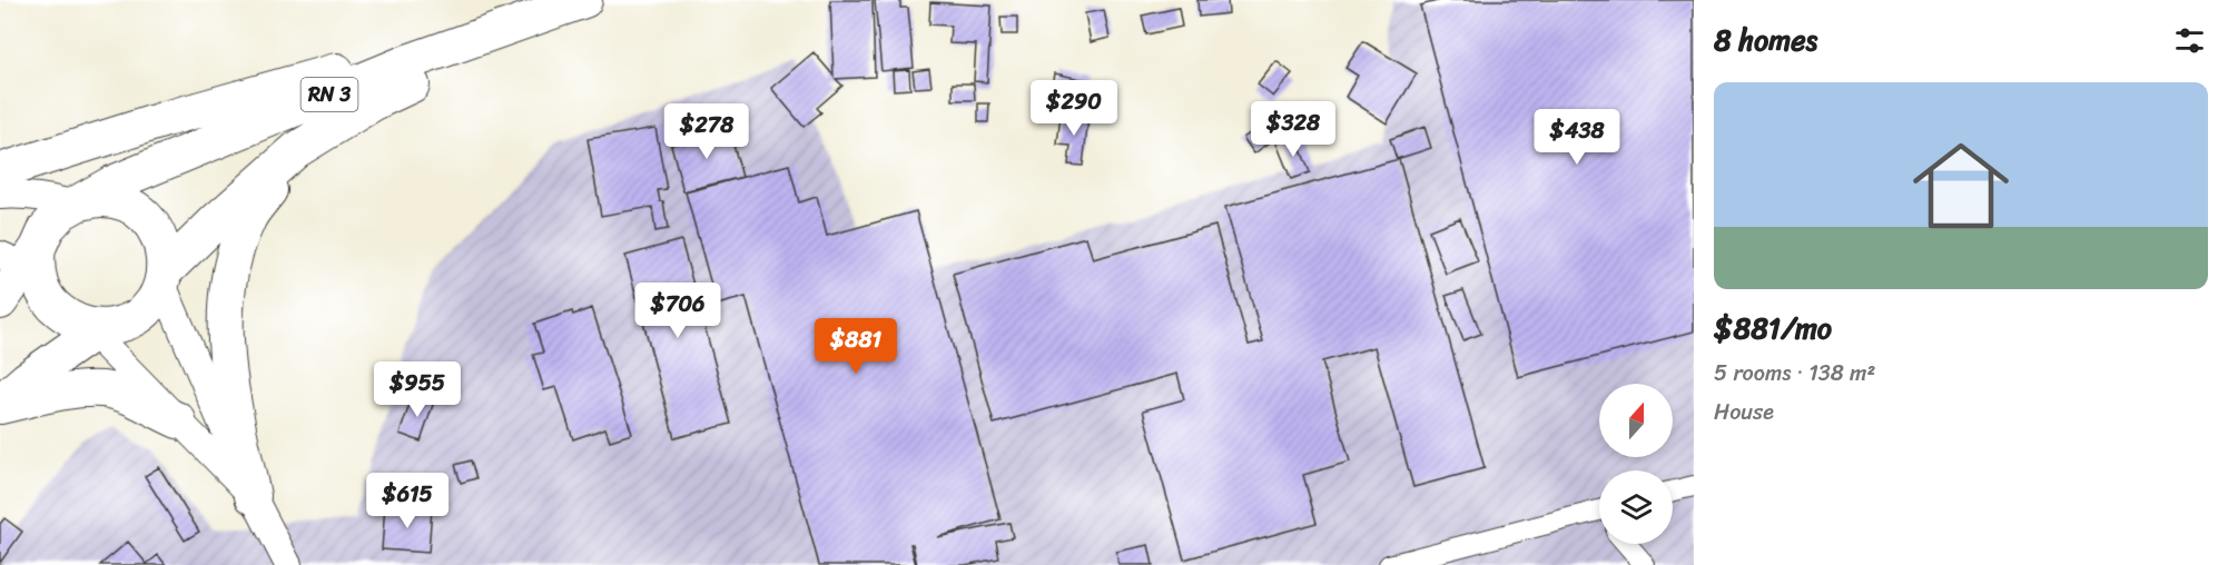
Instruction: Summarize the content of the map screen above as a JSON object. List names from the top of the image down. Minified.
{"streets":{"highway":["RN 3"]},"north":"top","page":{"heading":"8 homes","price":["$290","$328","$278","$438","$706","$881","$955","$615"],"list":[{"name":"$881/mo","note":"5 rooms · 138 m² · House"}]}}
